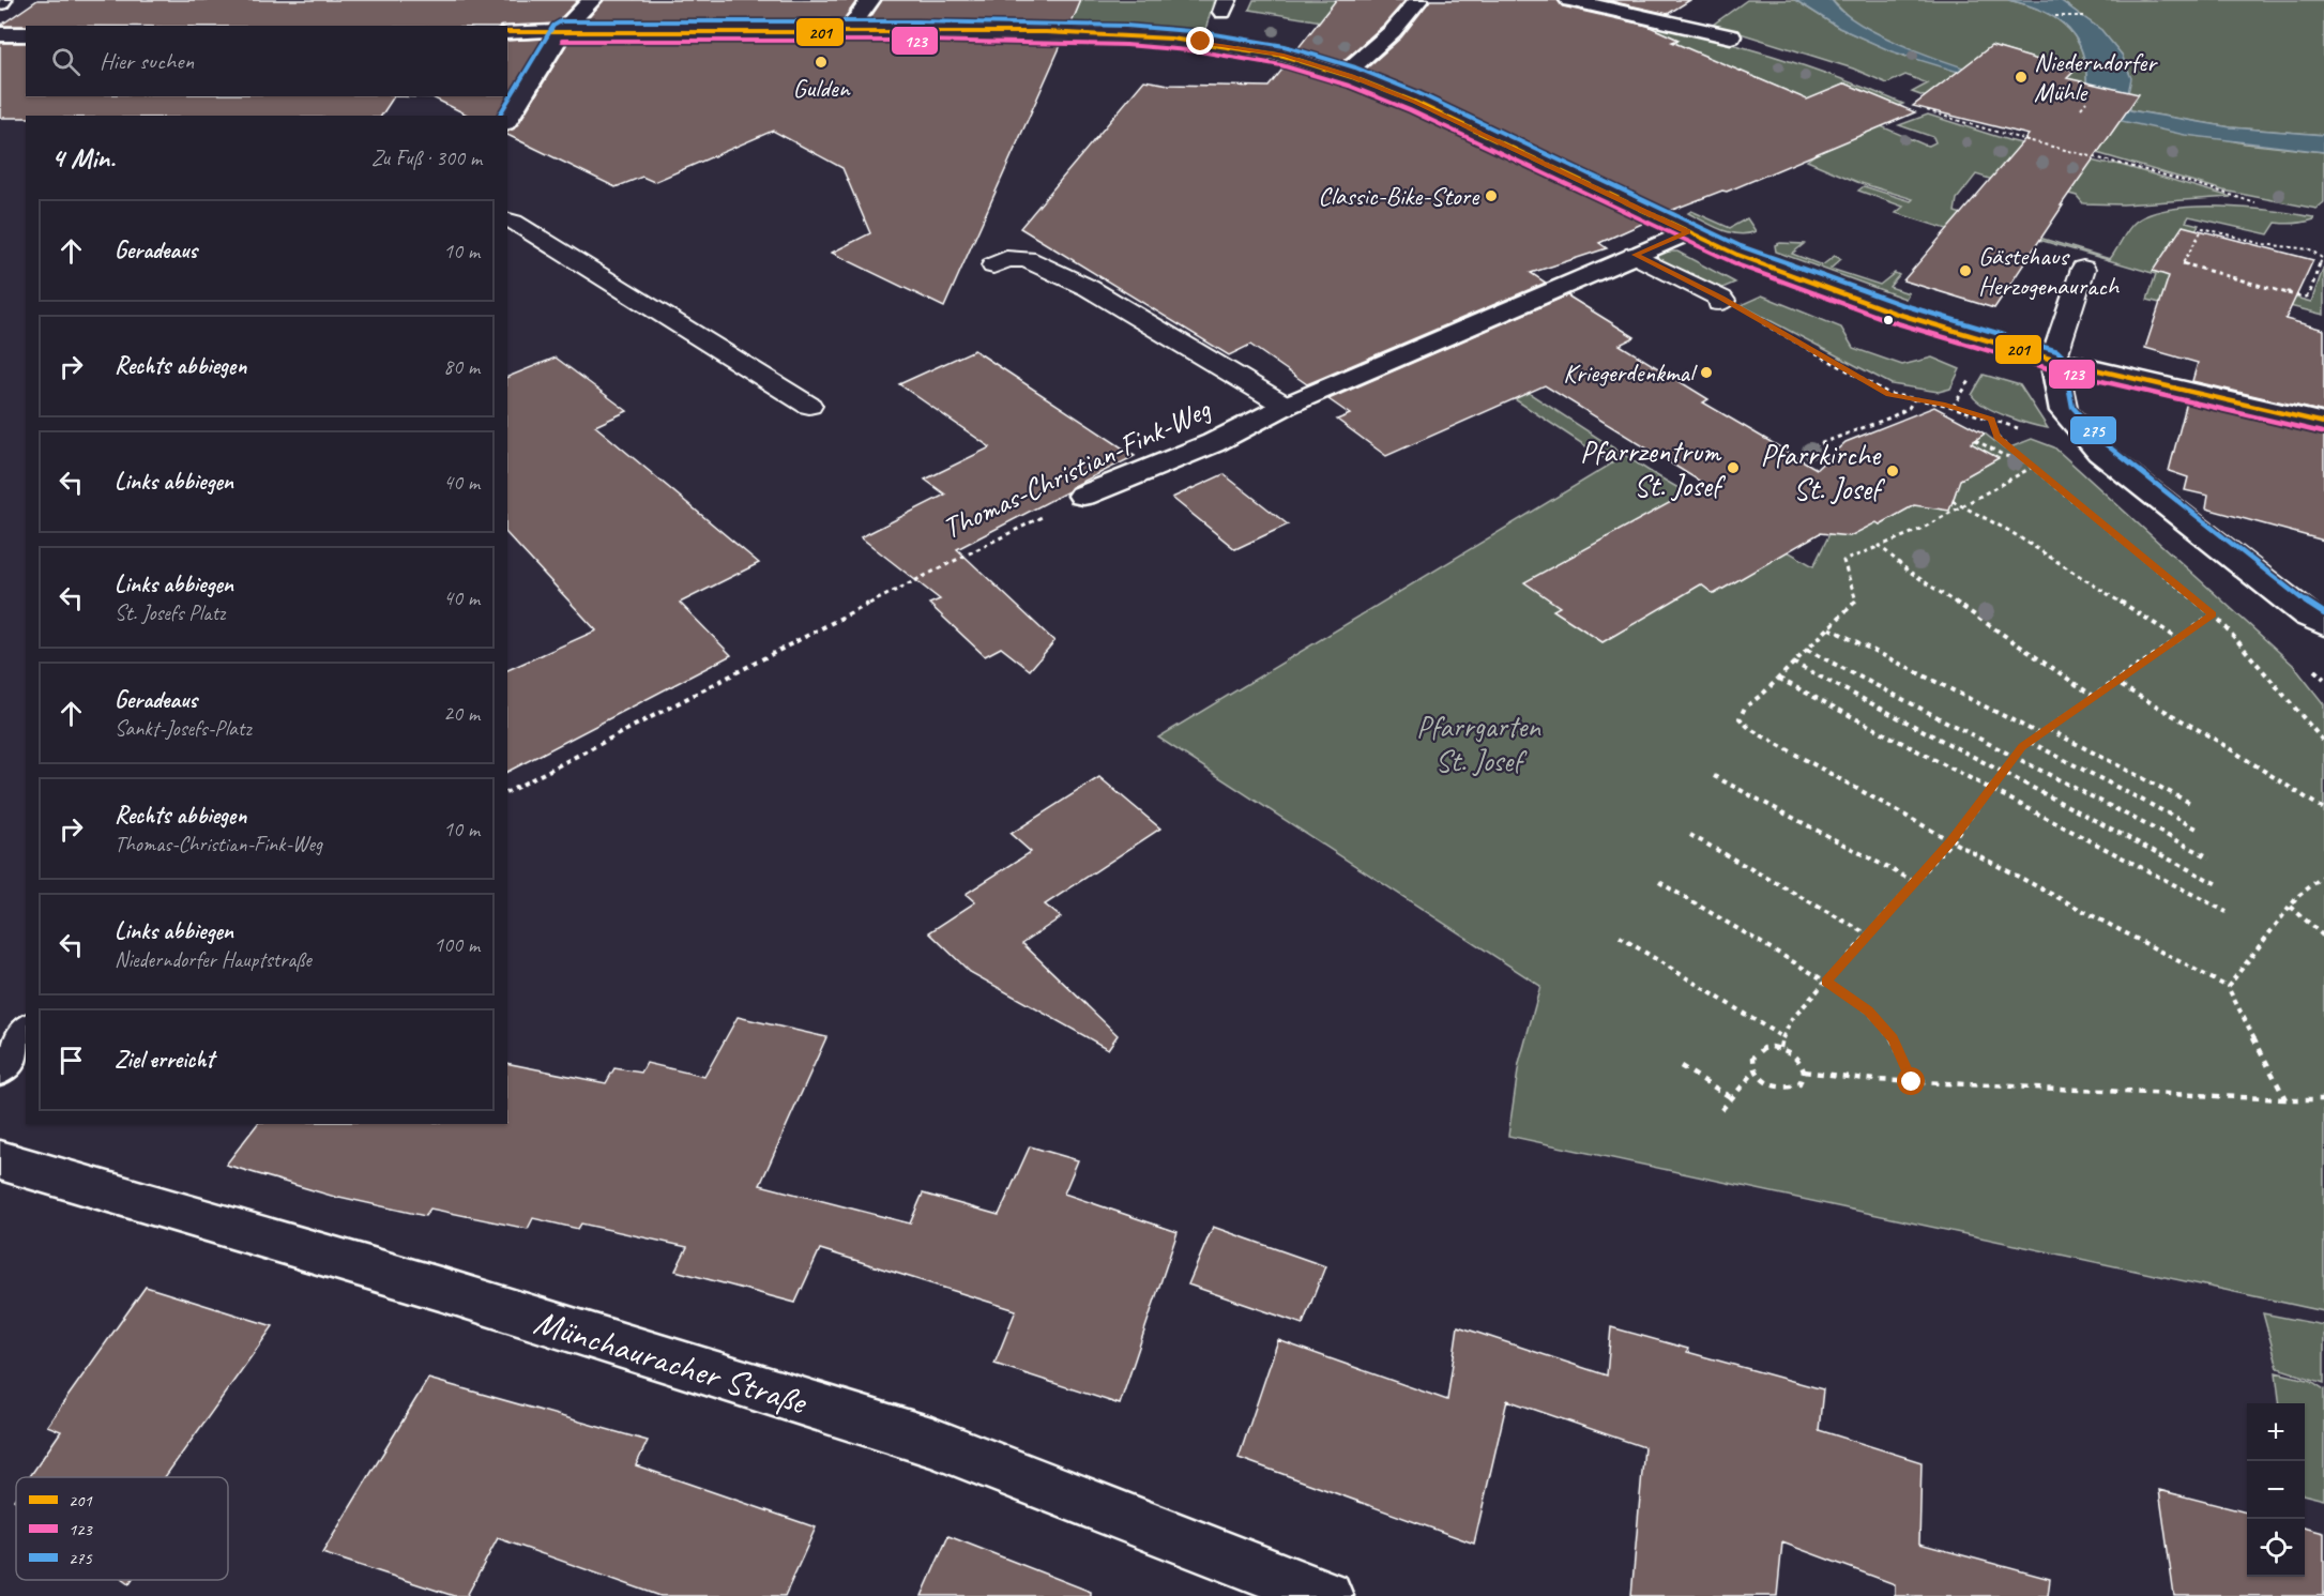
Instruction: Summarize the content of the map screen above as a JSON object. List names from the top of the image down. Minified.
{"streets":{"street":["Thomas-Christian-Fink-Weg","Münchauracher Straße"]},"parks":["Pfarrgarten St. Josef"],"places":["Gulden","Niederndorfer Mühle","Classic-Bike-Store","Gästehaus Herzogenaurach","Kriegerdenkmal","Pfarrzentrum St. Josef","Pfarrkirche St. Josef"],"lines":["transit line 275","transit line 201","transit line 123"],"legend":["201","123","275"],"page":{"search":"Hier suchen","heading":["4 Min.","Zu Fuß · 300 m"],"list":[["Geradeaus","10 m"],["Rechts abbiegen","80 m"],["Links abbiegen","40 m"],["Links abbiegen","St. Josefs Platz","40 m"],["Geradeaus","Sankt-Josefs-Platz","20 m"],["Rechts abbiegen","Thomas-Christian-Fink-Weg","10 m"],["Links abbiegen","Niederndorfer Hauptstraße","100 m"],"Ziel erreicht"],"map_buttons":["+","−"]}}
